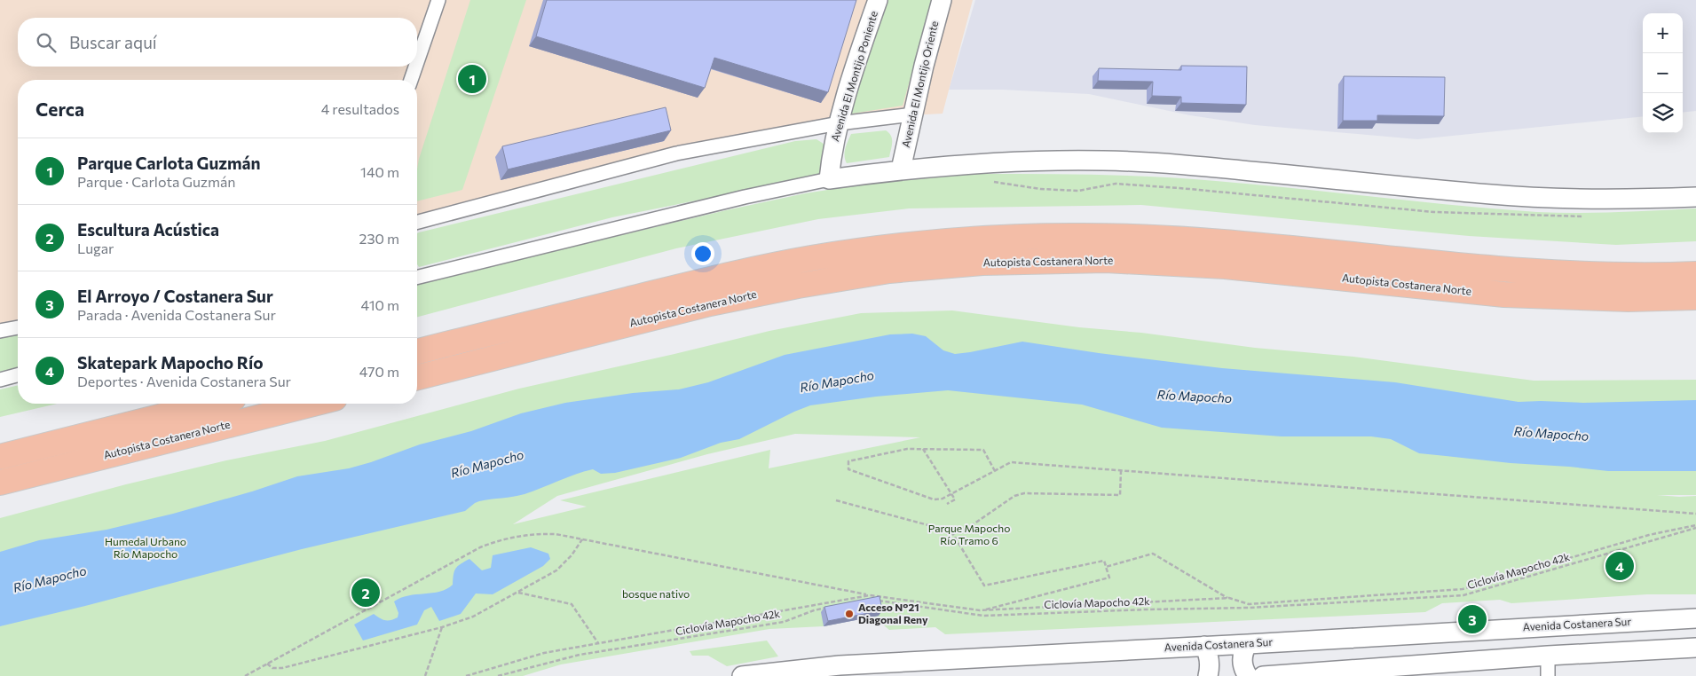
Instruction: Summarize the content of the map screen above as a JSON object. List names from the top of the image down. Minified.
{"streets":{"highway":["Autopista Costanera Norte"],"street":["Avenida El Montijo Poniente","Avenida El Montijo Oriente","Avenida Costanera Sur"],"path":["Ciclovía Mapocho 42k"]},"water":["Río Mapocho"],"parks":["Parque Mapocho Río Tramo 6","Humedal Urbano Río Mapocho","bosque nativo"],"places":["Acceso N°21 Diagonal Reny"],"page":{"map_buttons":["+","−"],"search":"Buscar aquí","pins":["1","4","2","3"],"heading":["Cerca","4 resultados"],"list":[{"mark":"1","name":"Parque Carlota Guzmán","note":"Parque · Carlota Guzmán","value":"140 m"},{"mark":"2","name":"Escultura Acústica","note":"Lugar","value":"230 m"},{"mark":"3","name":"El Arroyo / Costanera Sur","note":"Parada · Avenida Costanera Sur","value":"410 m"},{"mark":"4","name":"Skatepark Mapocho Río","note":"Deportes · Avenida Costanera Sur","value":"470 m"}]}}
